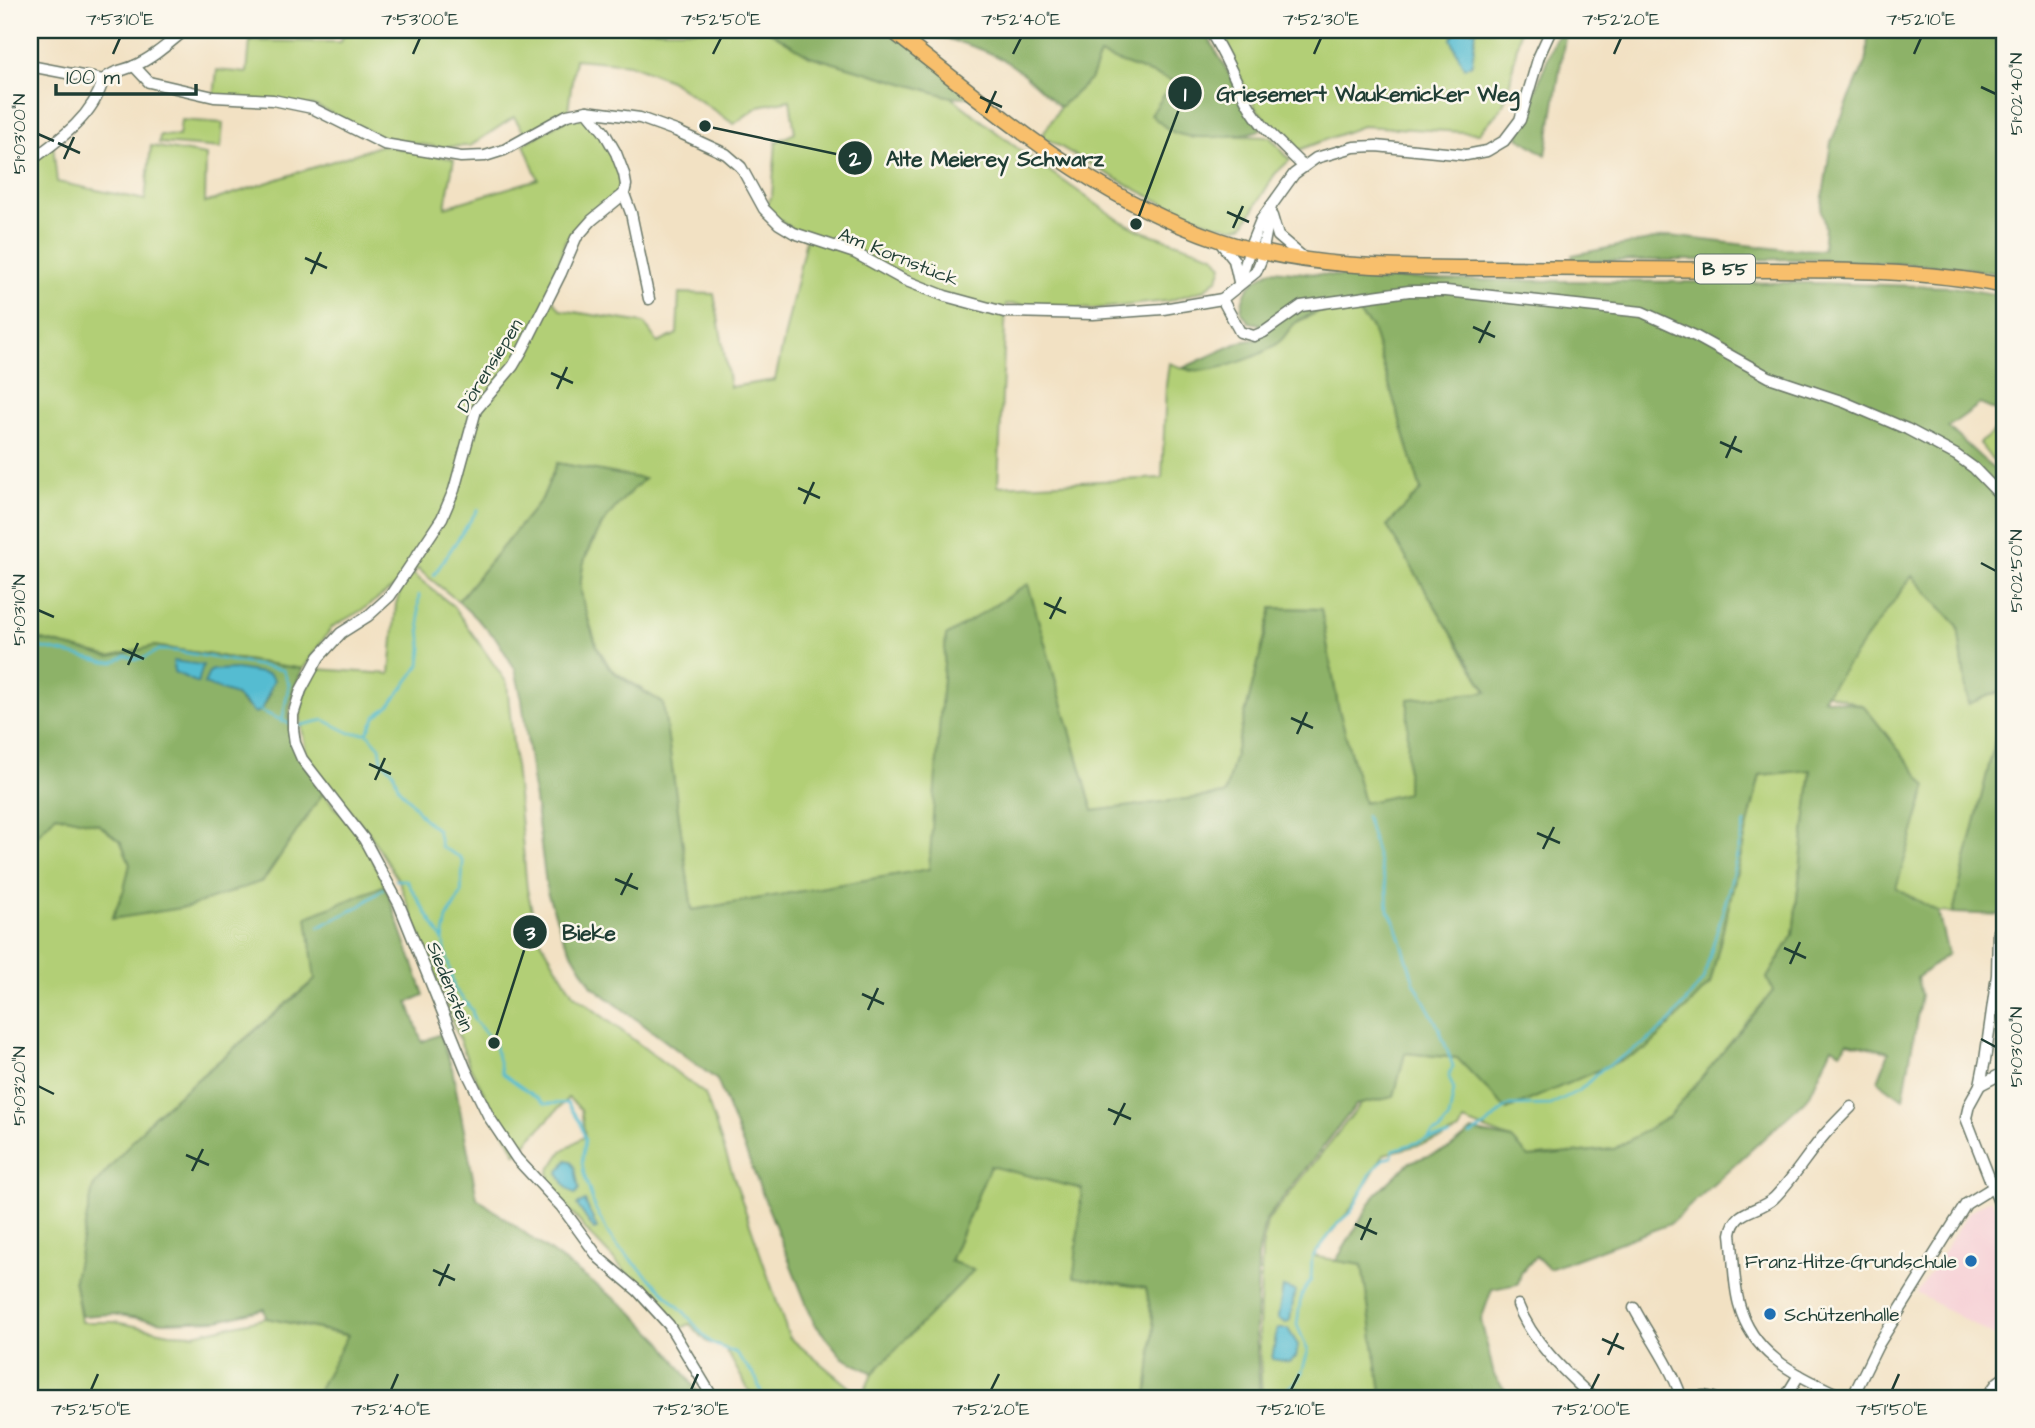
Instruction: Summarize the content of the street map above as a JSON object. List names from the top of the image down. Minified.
{"streets":{"main road":["B 55"],"street":["Am Kornstück","Dörensiepen","Siedenstein"]},"crossings":[["Am Kornstück","B 55"],["Dörensiepen","Siedenstein"]],"places":["Alte Meierey Schwarz","Griesemert Waukemicker Weg","Bieke","Franz-Hitze-Grundschule","Schützenhalle"],"scale_bar":"100 m","coordinates":["7°53'10\"E","7°53'00\"E","7°52'50\"E","7°52'40\"E","7°52'30\"E","7°52'20\"E","7°52'10\"E","51°02'40\"N","51°03'00\"N","51°02'50\"N","51°03'10\"N","51°03'20\"N","7°52'00\"E","7°51'50\"E"]}
